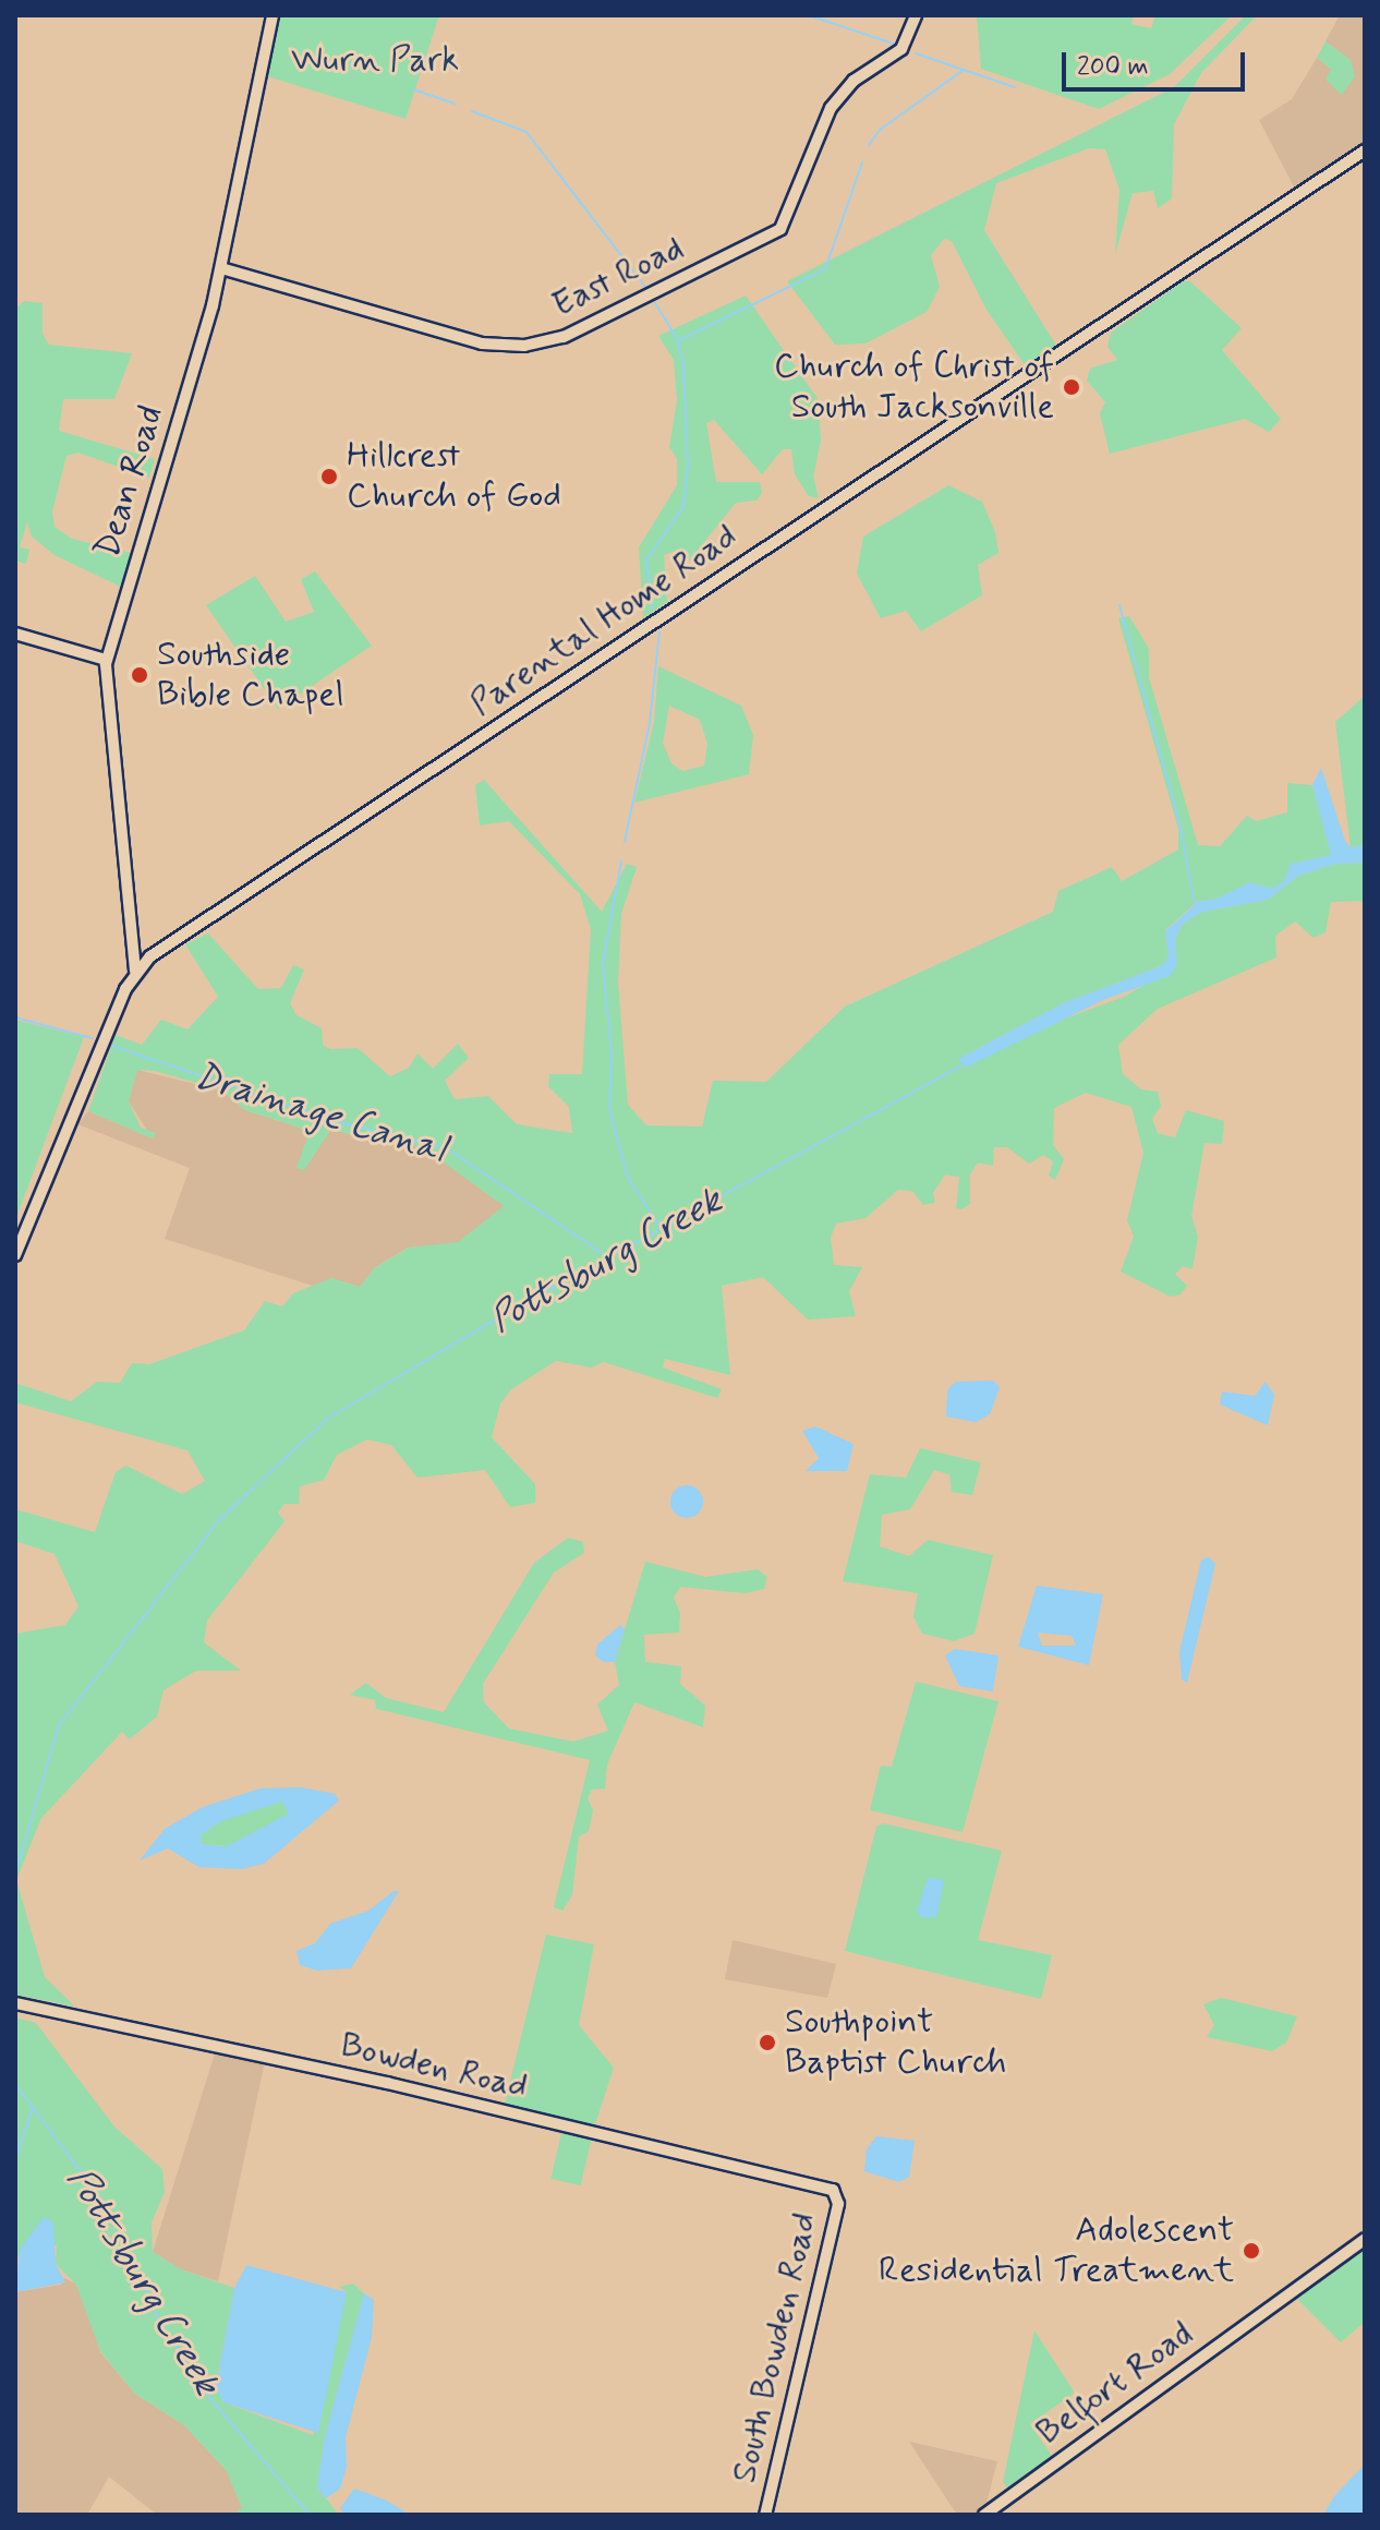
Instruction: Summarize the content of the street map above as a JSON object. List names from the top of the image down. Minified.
{"streets":{"street":["East Road","Dean Road","Parental Home Road","Bowden Road","South Bowden Road","Belfort Road"]},"crossings":[["East Road","Dean Road"],["Dean Road","Parental Home Road"],["Bowden Road","South Bowden Road"]],"water":["Drainage Canal","Pottsburg Creek"],"parks":["Wurn Park"],"places":["Church of Christ of South Jacksonville","Hillcrest Church of God","Southside Bible Chapel","Southpoint Baptist Church","Adolescent Residential Treatment"],"scale_bar":"200 m"}
